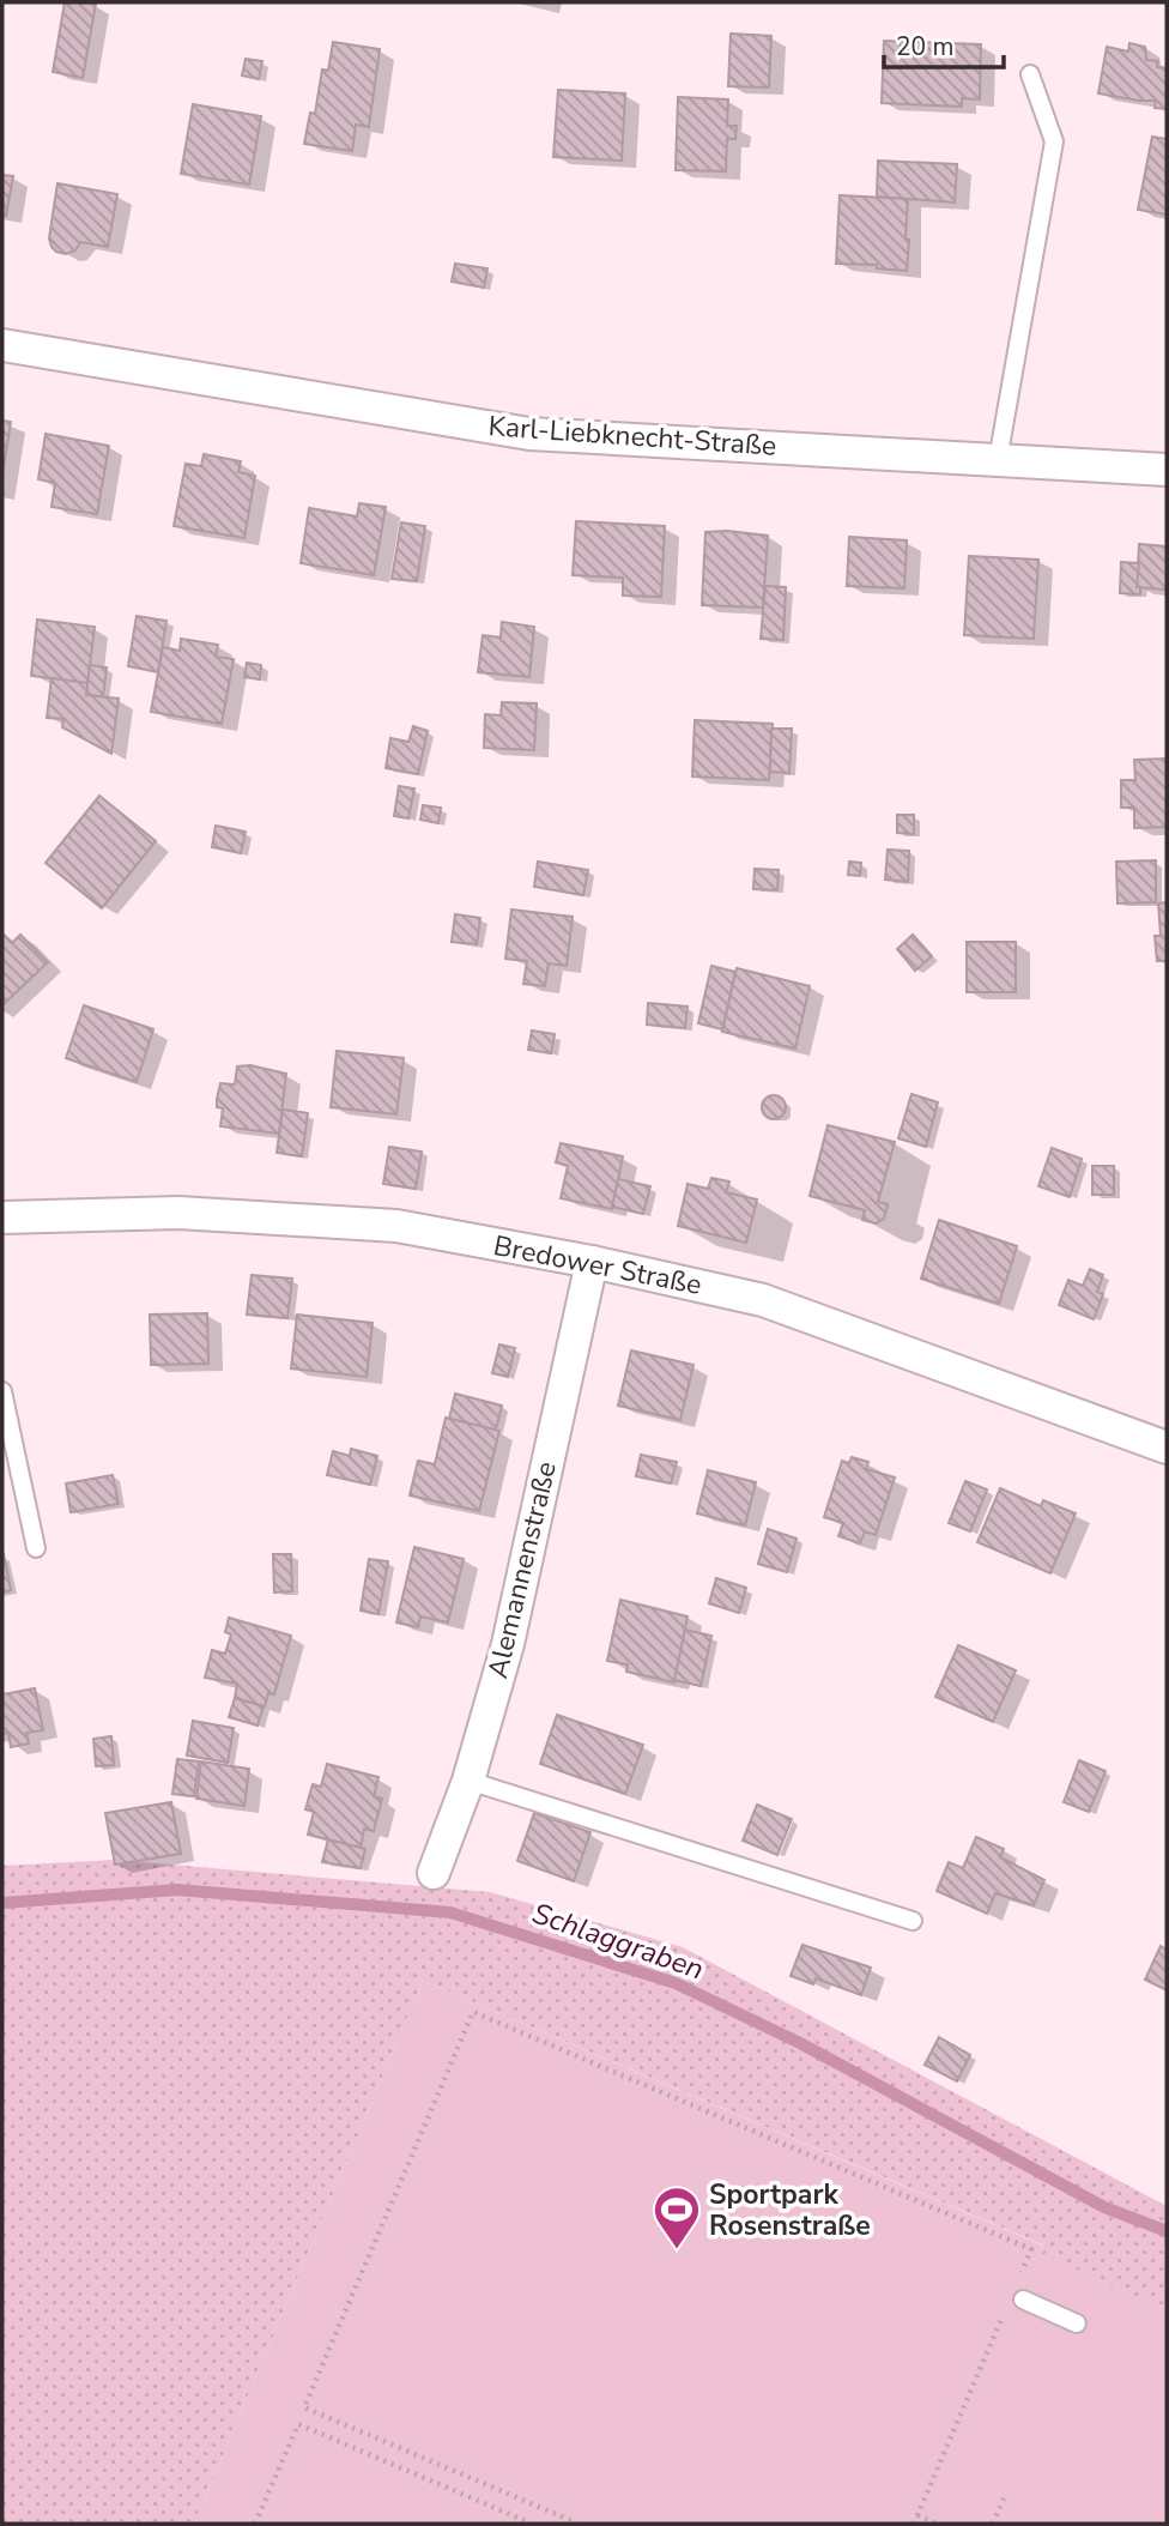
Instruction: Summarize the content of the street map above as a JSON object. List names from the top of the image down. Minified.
{"streets":{"street":["Karl-Liebknecht-Straße","Bredower Straße","Alemannenstraße"]},"crossings":[["Bredower Straße","Alemannenstraße"]],"water":["Schlaggraben"],"places":{"sports":["Sportpark Rosenstraße"]},"scale_bar":"20 m"}
